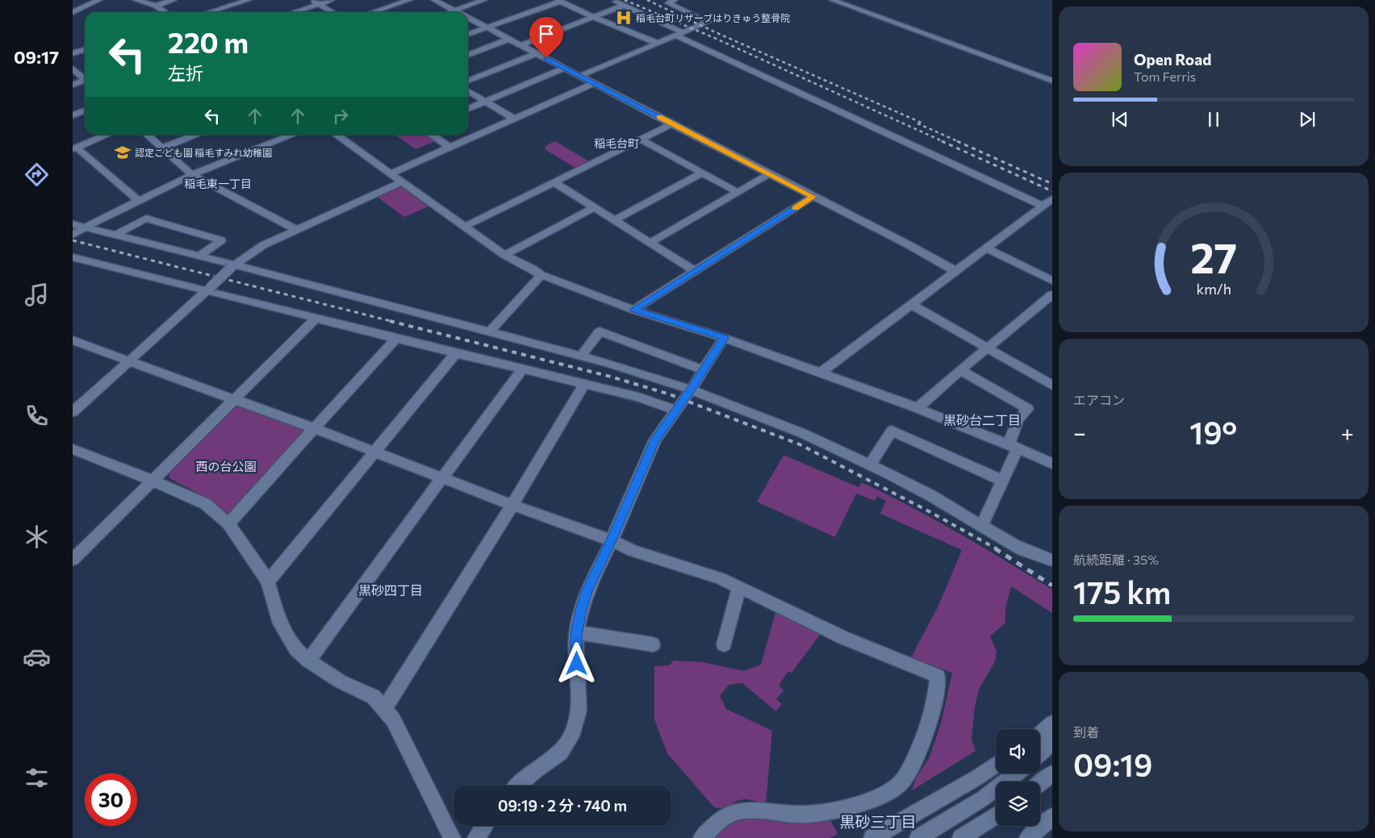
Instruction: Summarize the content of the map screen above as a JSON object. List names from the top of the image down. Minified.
{"districts":["稲毛台町","稲毛東一丁目","黒砂台二丁目","黒砂四丁目","黒砂三丁目"],"parks":["西の台公園"],"places":{"hospital":["稲毛台町リザーブはりきゅう整骨院"],"school or university":["認定こども園 稲毛すみれ幼稚園"]},"page":{"tabs":"09:17","turn":["220 m","左折"],"song":["Open Road","Tom Ferris"],"tile":["エアコン",["航続距離 · 35%","175 km"],["到着","09:19"]],"heat":["−","19°","+"],"limit":"30","trip":"09:19 · 2 分 · 740 m","gauge":["27","km/h"]}}
